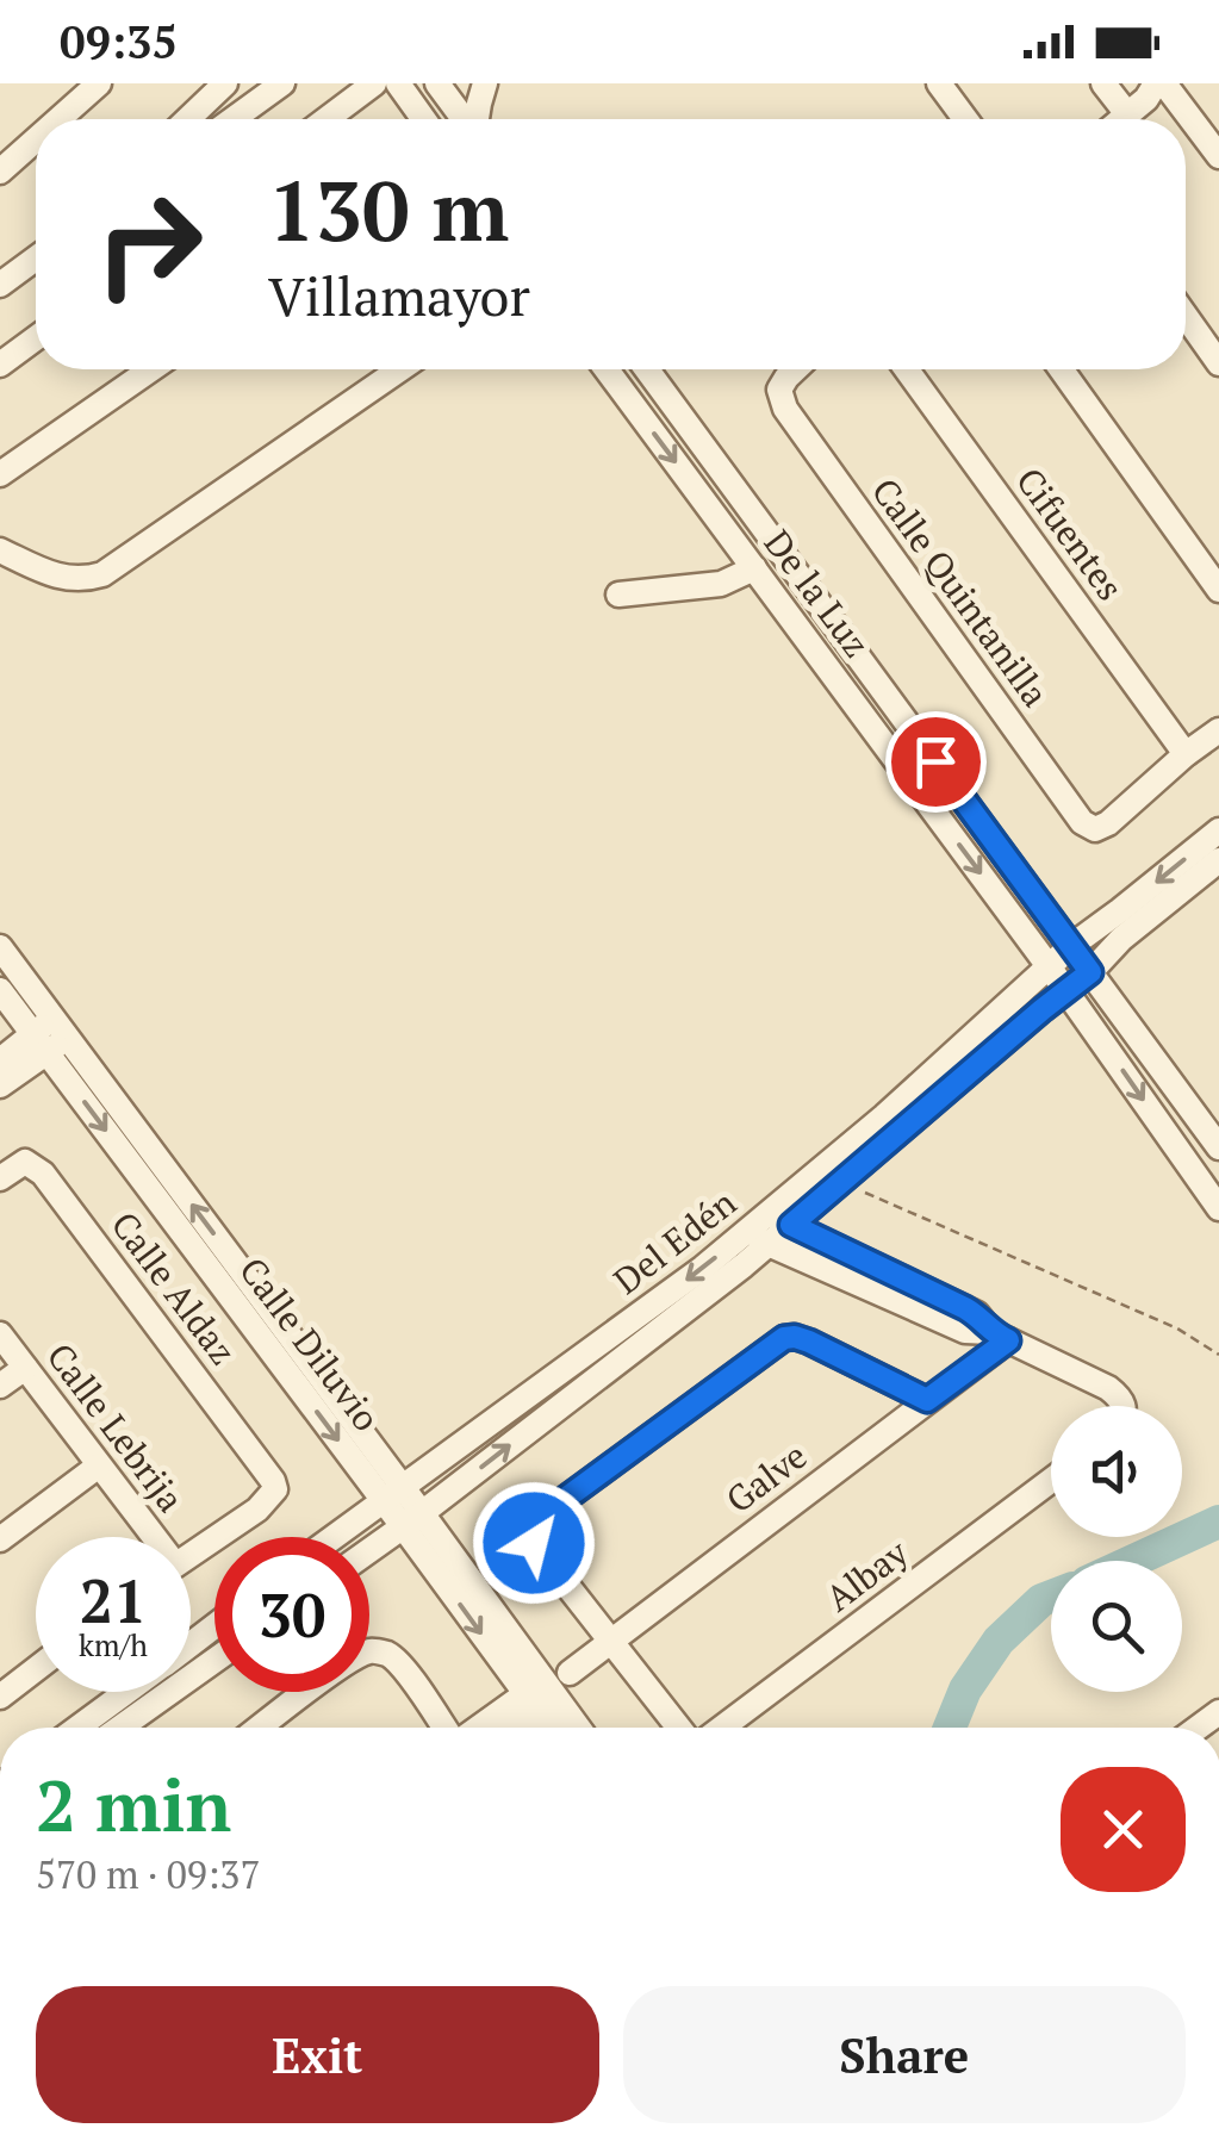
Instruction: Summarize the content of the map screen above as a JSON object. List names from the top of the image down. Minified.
{"streets":{"street":["Cifuentes","Calle Quintanilla","De la Luz","Del Edén","Calle Aldaz","Calle Lebrija","Galve","Albay"]},"crossings":[["Cifuentes","Calle Quintanilla"],["De la Luz","Del Edén"]],"page":{"status":"09:35","turn":["130 m","Villamayor"],"speed":"21 km/h","limit":"30","heading":["2 min","570 m · 09:37"],"buttons":["Exit","Share"]}}
